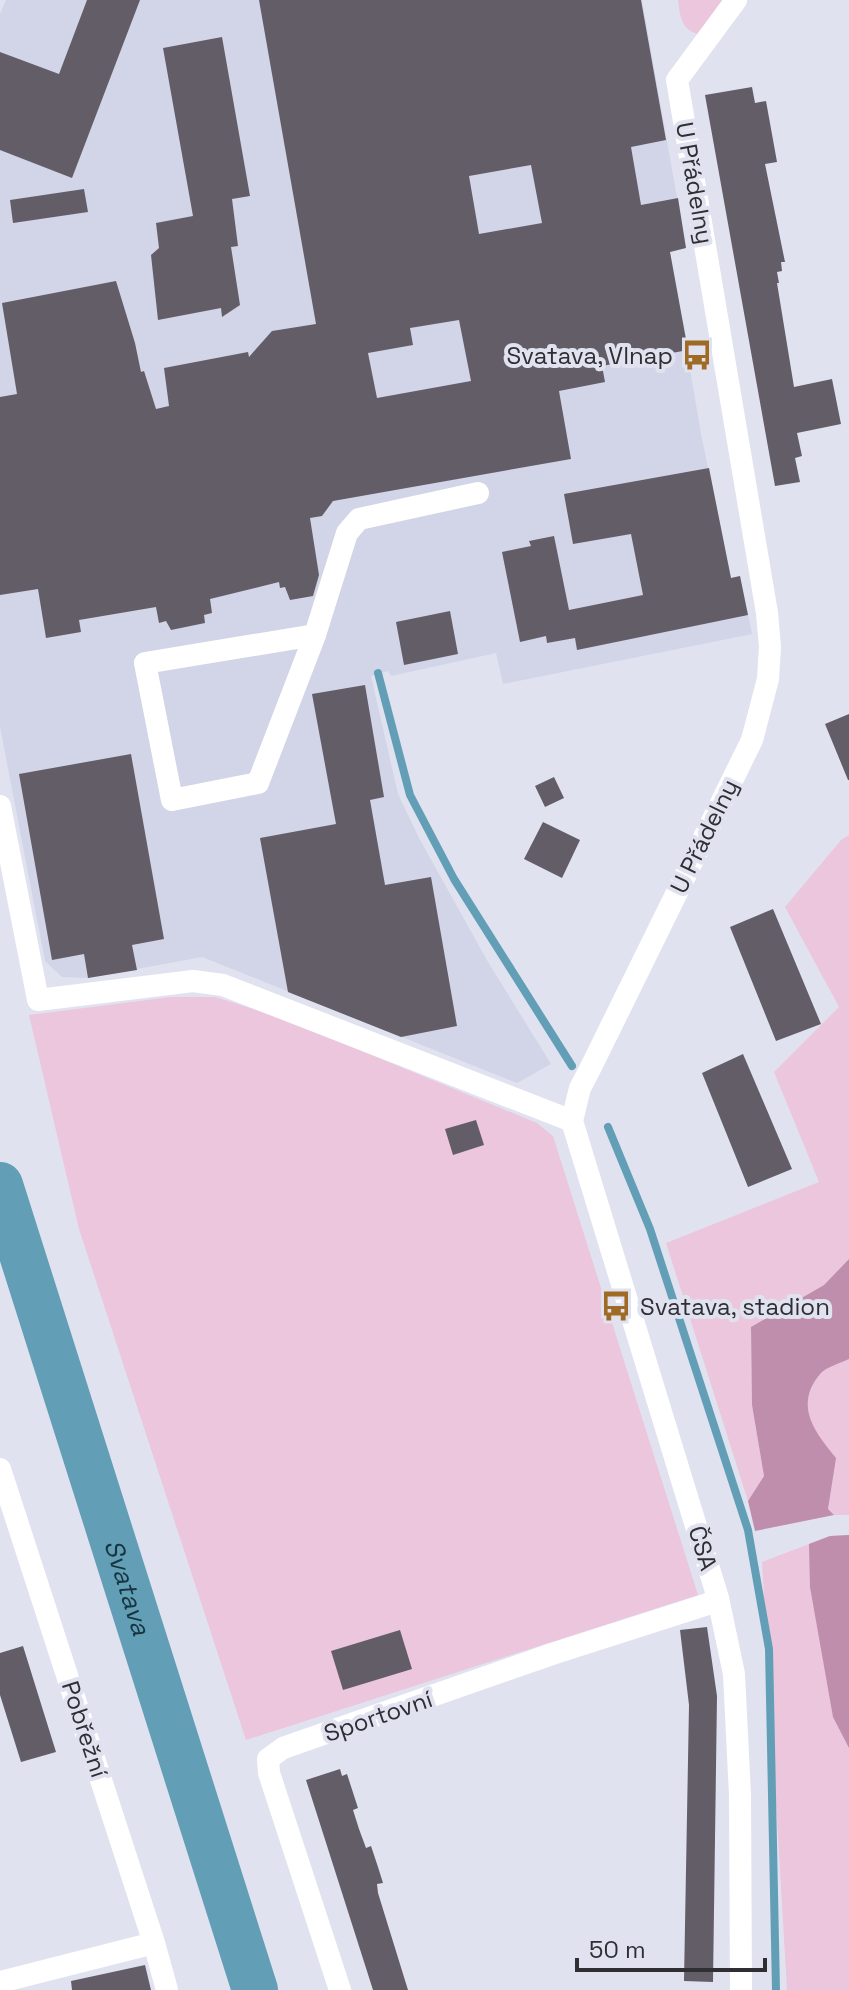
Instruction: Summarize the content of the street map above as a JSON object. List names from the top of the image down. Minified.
{"streets":{"street":["U Přádelny","ČSA","Sportovní","Pobřežní"]},"crossings":[["U Přádelny","ČSA"],["ČSA","Sportovní"]],"water":["Svatava"],"places":{"bus stop":["Svatava, Vlnap","Svatava, stadion"]},"scale_bar":"50 m"}
